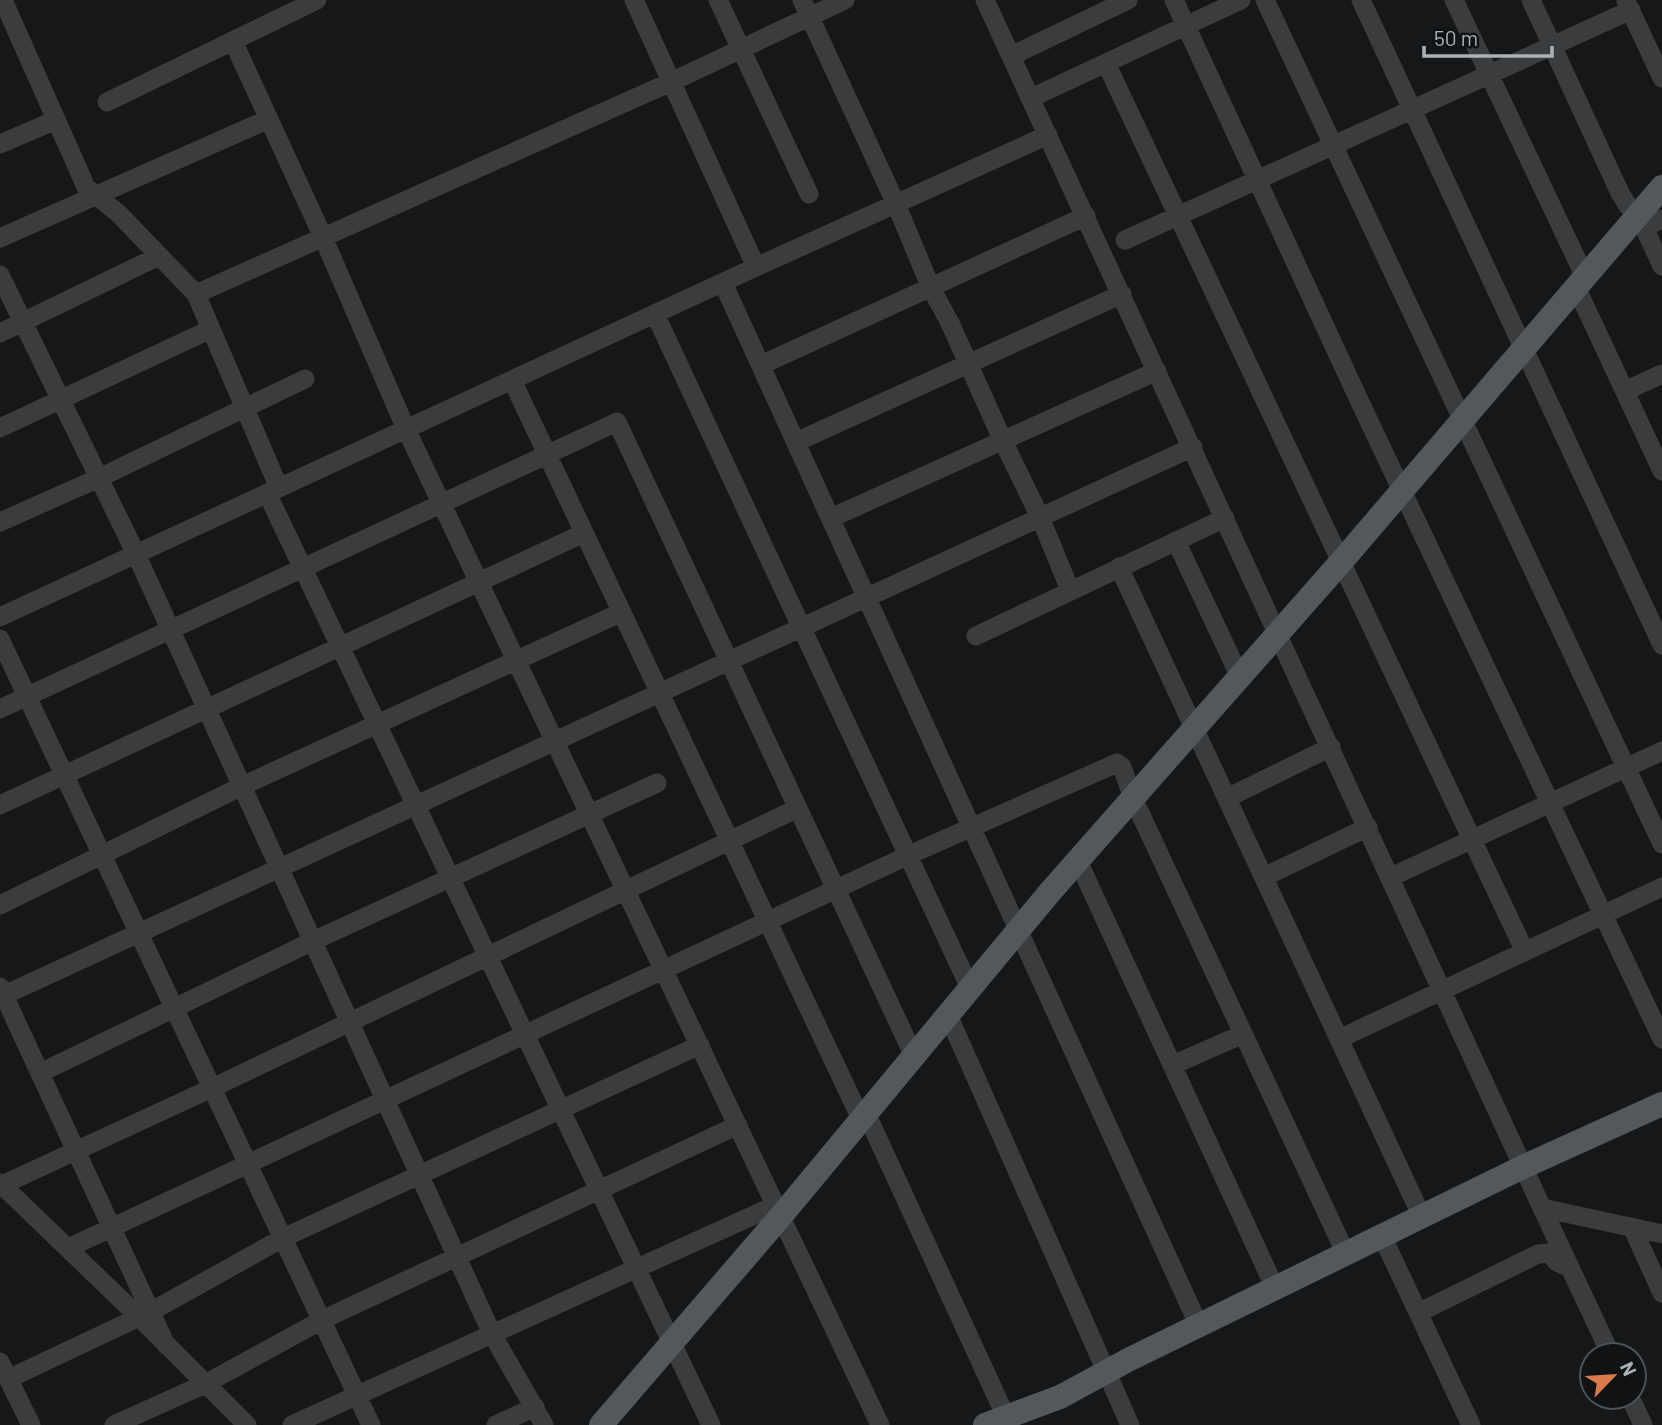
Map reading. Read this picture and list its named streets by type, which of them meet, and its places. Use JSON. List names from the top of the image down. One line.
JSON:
{"scale_bar":"50 m","north":"top right"}
